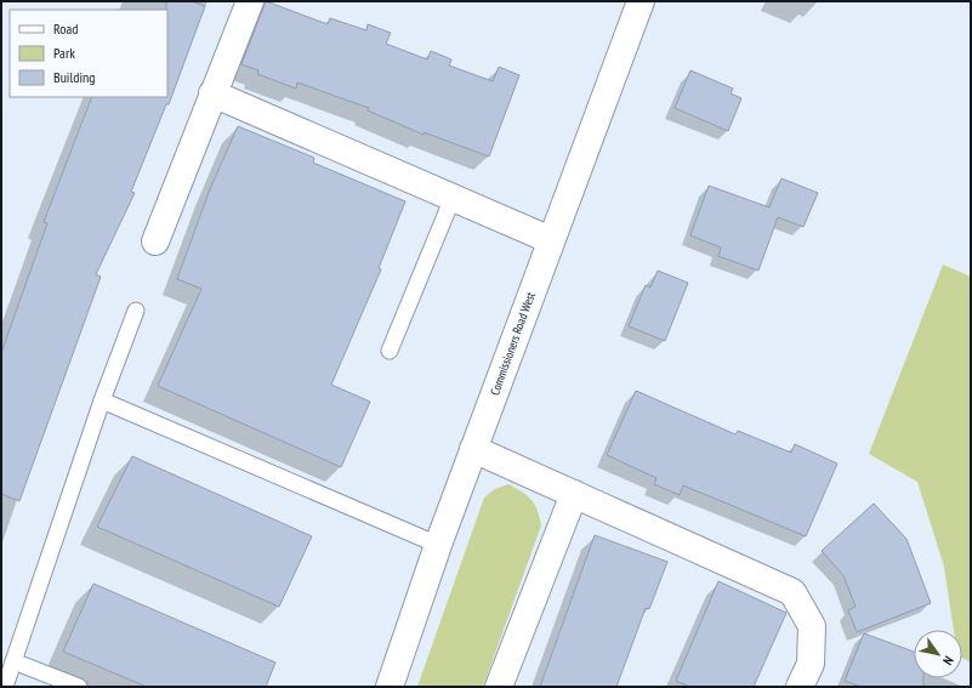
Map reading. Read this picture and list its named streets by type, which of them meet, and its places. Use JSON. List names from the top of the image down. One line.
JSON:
{"streets":{"street":["Commissioners Road West"]},"legend":["Road","Park","Building"],"north":"bottom right"}
